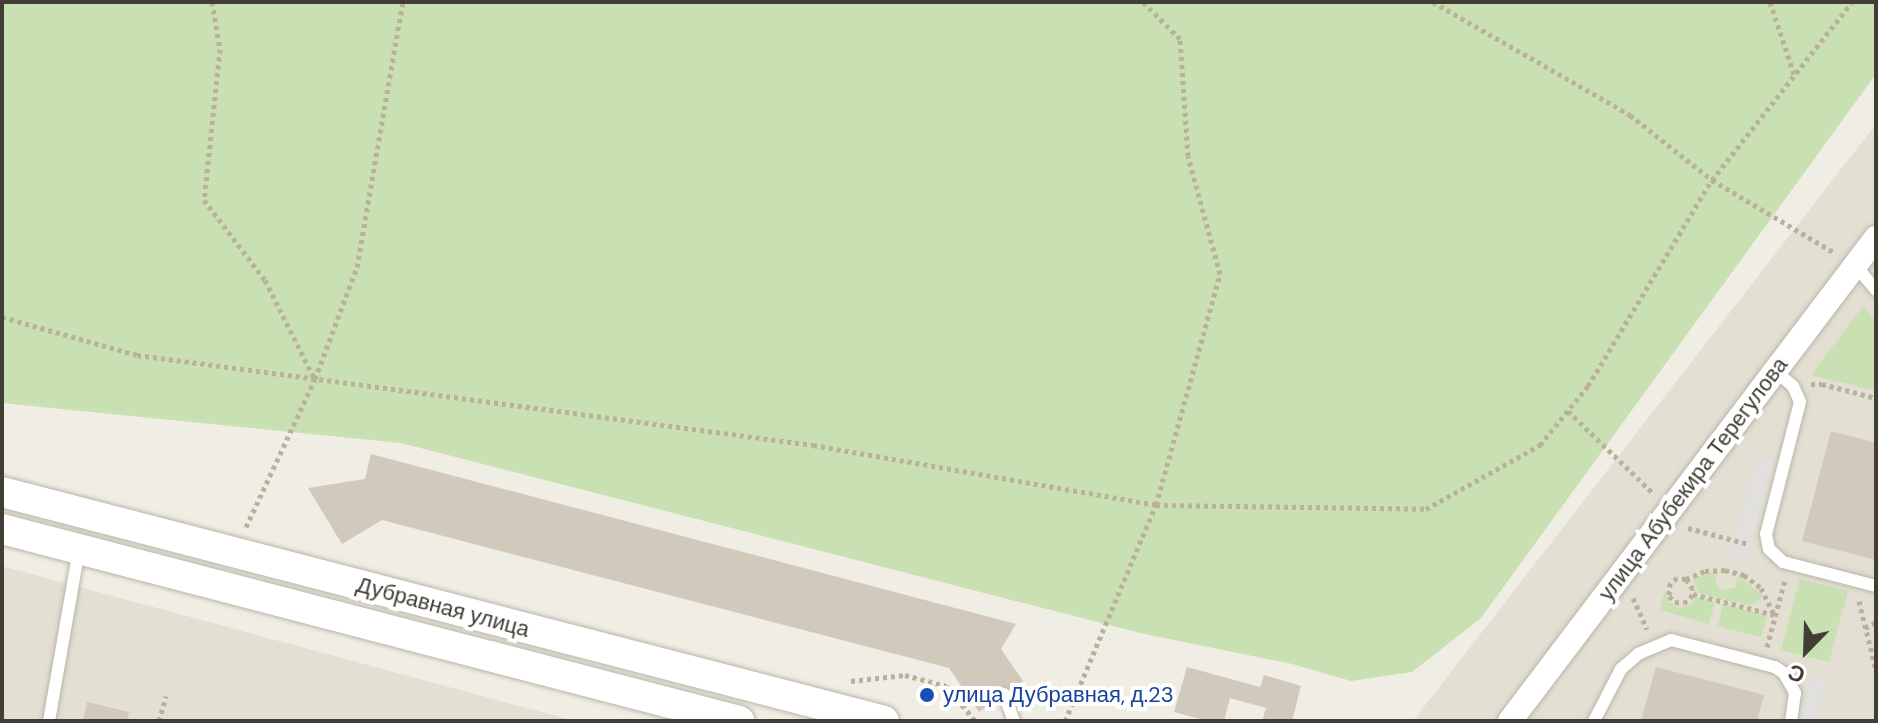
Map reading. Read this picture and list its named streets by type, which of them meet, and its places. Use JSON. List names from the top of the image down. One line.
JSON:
{"streets":{"street":["улица Абубекира Терегулова","Дубравная улица"]},"places":["улица Дубравная, д.23"],"north":"bottom left"}
